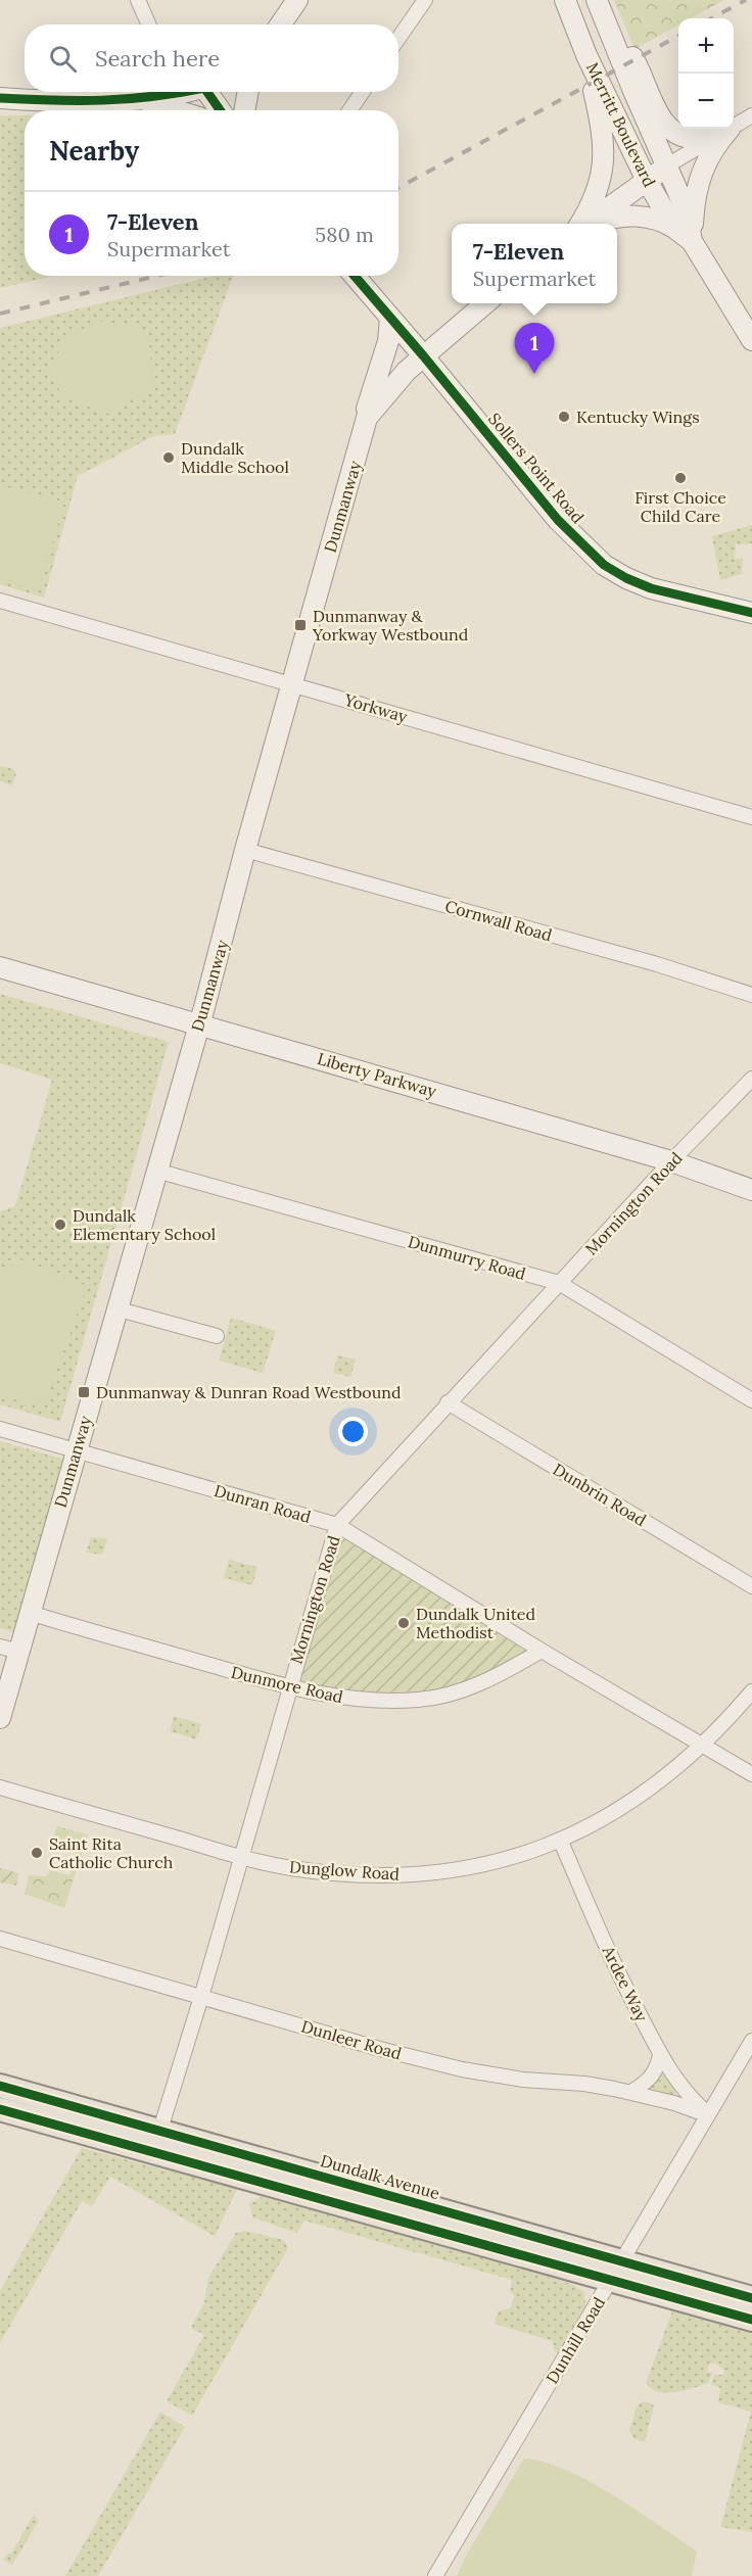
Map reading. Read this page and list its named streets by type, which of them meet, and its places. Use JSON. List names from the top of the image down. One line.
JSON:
{"streets":{"main road":["Dundalk Avenue"],"street":["Merritt Boulevard","Sollers Point Road","Dunmanway","Yorkway","Cornwall Road","Liberty Parkway","Mornington Road","Dunmurry Road","Dunbrin Road","Dunran Road","Dunmore Road","Dunglow Road","Ardee Way","Dunleer Road","Dunhill Road"]},"crossings":[["Sollers Point Road","Dunmanway"],["Dunmanway","Yorkway"],["Dunmanway","Cornwall Road"],["Dunmanway","Liberty Parkway"],["Dunmanway","Dunmurry Road"],["Dunmanway","Dunran Road"],["Dunmanway","Dunmore Road"],["Liberty Parkway","Mornington Road"],["Mornington Road","Dunmurry Road"],["Mornington Road","Dunbrin Road"],["Mornington Road","Dunran Road"],["Mornington Road","Dunmore Road"],["Mornington Road","Dunglow Road"],["Mornington Road","Dunleer Road"],["Mornington Road","Dundalk Avenue"],["Dunran Road","Dunmore Road"],["Dunran Road","Dunglow Road"],["Dunglow Road","Ardee Way"],["Ardee Way","Dunleer Road"],["Ardee Way","Dunhill Road"],["Dunleer Road","Dunhill Road"],["Dundalk Avenue","Dunhill Road"]],"places":{"other":["Kentucky Wings","Dundalk Middle School","First Choice Child Care","Dundalk Elementary School","Dundalk United Methodist","Saint Rita Catholic Church"],"transit":["Dunmanway & Yorkway Westbound","Dunmanway & Dunran Road Westbound"]},"page":{"map_buttons":["+","−"],"search":"Search here","heading":"Nearby","list":[{"mark":"1","name":"7-Eleven","note":"Supermarket","value":"580 m"}],"popup":["7-Eleven","Supermarket"],"pins":"1"}}
